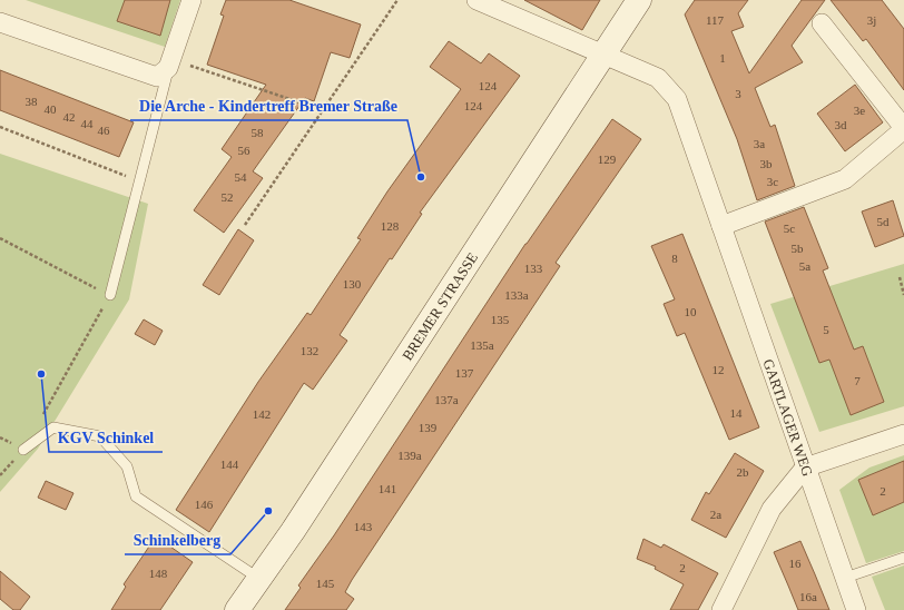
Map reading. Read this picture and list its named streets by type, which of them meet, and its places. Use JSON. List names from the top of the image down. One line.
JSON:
{"streets":{"main road":["BREMER STRASSE"],"street":["GARTLAGER WEG"]},"crossings":[["BREMER STRASSE","GARTLAGER WEG"]],"places":["Die Arche - Kindertreff Bremer Straße","KGV Schinkel","Schinkelberg"],"house_numbers":["117","3j","1","124","3","38","124","40","3e","42","44","3d","46","58","3a","56","129","3b","54","3c","52","5d","128","5c","5b","8","5a","133","130","133a","10","135","5","135a","132","12","137","7","137a","14","142","139","139a","144","2b","141","2","146","2a","143","16","2","148","145","16a"]}
